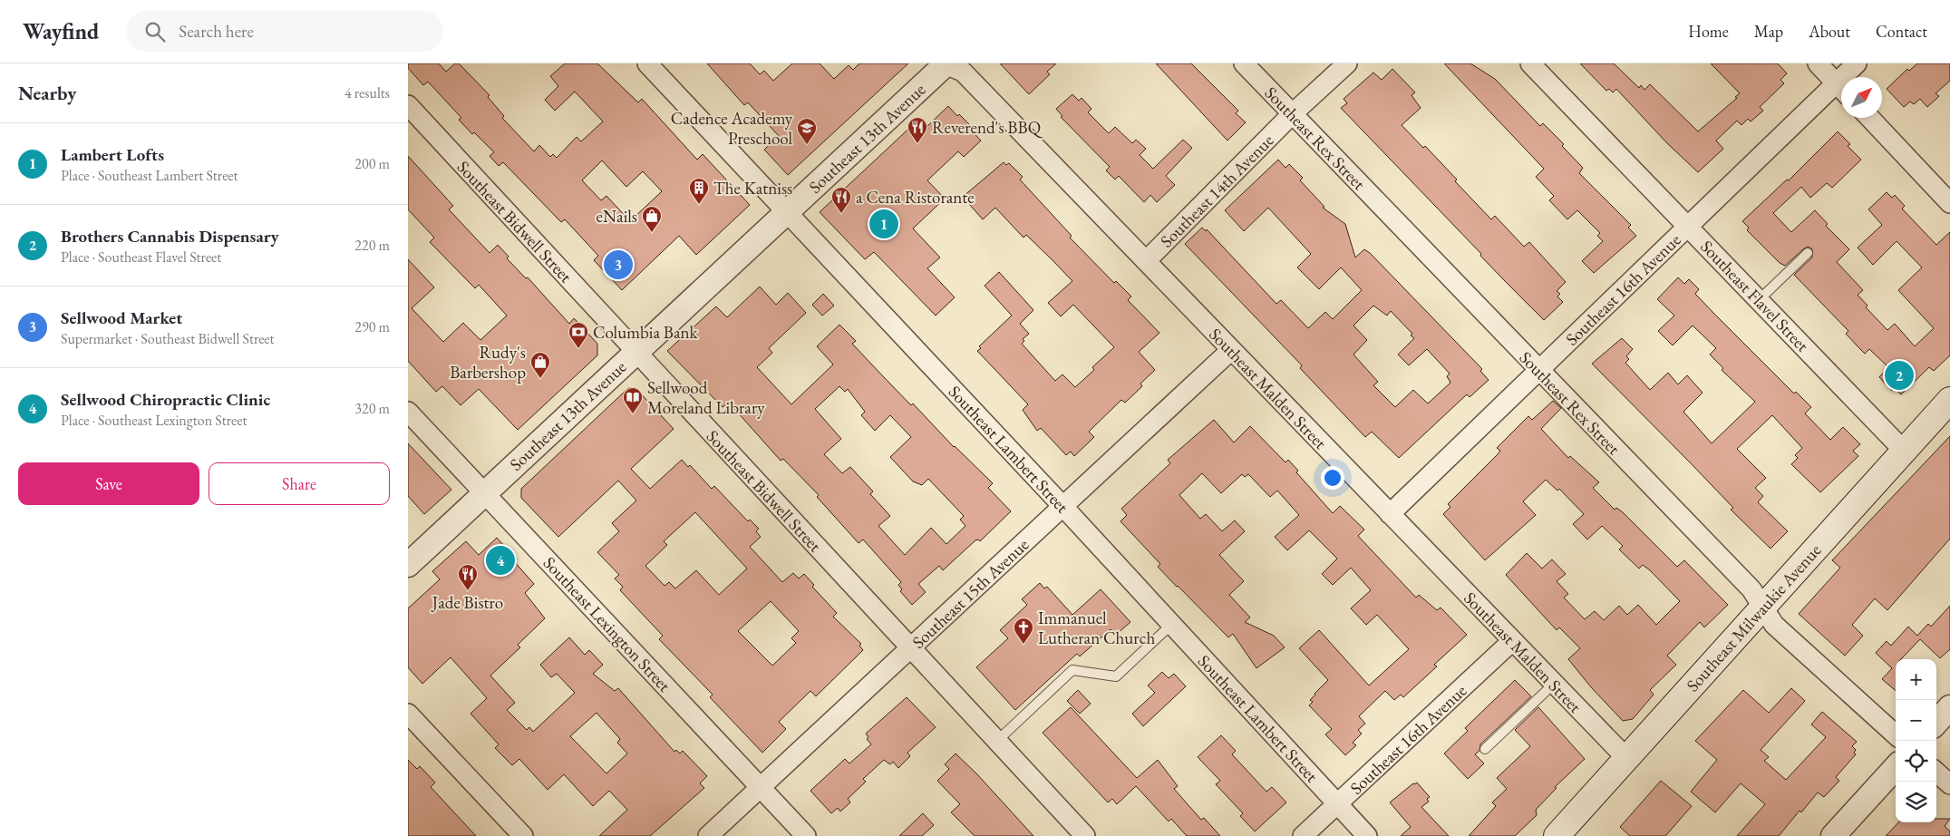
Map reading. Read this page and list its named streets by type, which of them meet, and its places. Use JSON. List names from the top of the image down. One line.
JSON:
{"streets":{"main road":["Southeast Milwaukie Avenue"],"street":["Southeast 13th Avenue","Southeast Rex Street","Southeast 14th Avenue","Southeast Bidwell Street","Southeast 16th Avenue","Southeast Flavel Street","Southeast Malden Street","Southeast Lambert Street","Southeast 15th Avenue","Southeast Lexington Street"]},"crossings":[["Southeast 13th Avenue","Southeast Bidwell Street"],["Southeast 13th Avenue","Southeast Malden Street"],["Southeast 13th Avenue","Southeast Lambert Street"],["Southeast 13th Avenue","Southeast Lexington Street"],["Southeast Rex Street","Southeast 14th Avenue"],["Southeast Rex Street","Southeast 16th Avenue"],["Southeast Rex Street","Southeast Milwaukie Avenue"],["Southeast 14th Avenue","Southeast Malden Street"],["Southeast Bidwell Street","Southeast 15th Avenue"],["Southeast 16th Avenue","Southeast Flavel Street"],["Southeast 16th Avenue","Southeast Malden Street"],["Southeast 16th Avenue","Southeast Lambert Street"],["Southeast Flavel Street","Southeast Milwaukie Avenue"],["Southeast Malden Street","Southeast 15th Avenue"],["Southeast Malden Street","Southeast Milwaukie Avenue"],["Southeast Lambert Street","Southeast 15th Avenue"],["Southeast 15th Avenue","Southeast Lexington Street"]],"places":{"restaurant":["Reverend's BBQ","a Cena Ristorante","Jade Bistro"],"school or university":["Cadence Academy Preschool"],"building":["The Katniss"],"shop":["eNails","Rudy's Barbershop"],"bank":["Columbia Bank"],"library":["Sellwood Moreland Library"],"church":["Immanuel Lutheran Church"]},"north":"top right","page":{"header":"Wayfind","search":"Search here","nav":["Home","Map","About","Contact"],"heading":["Nearby","4 results"],"list":[{"mark":"1","name":"Lambert Lofts","note":"Place · Southeast Lambert Street","value":"200 m"},{"mark":"2","name":"Brothers Cannabis Dispensary","note":"Place · Southeast Flavel Street","value":"220 m"},{"mark":"3","name":"Sellwood Market","note":"Supermarket · Southeast Bidwell Street","value":"290 m"},{"mark":"4","name":"Sellwood Chiropractic Clinic","note":"Place · Southeast Lexington Street","value":"320 m"}],"pins":["1","3","2","4"],"buttons":["Save","Share"],"map_buttons":["+","−"]}}
